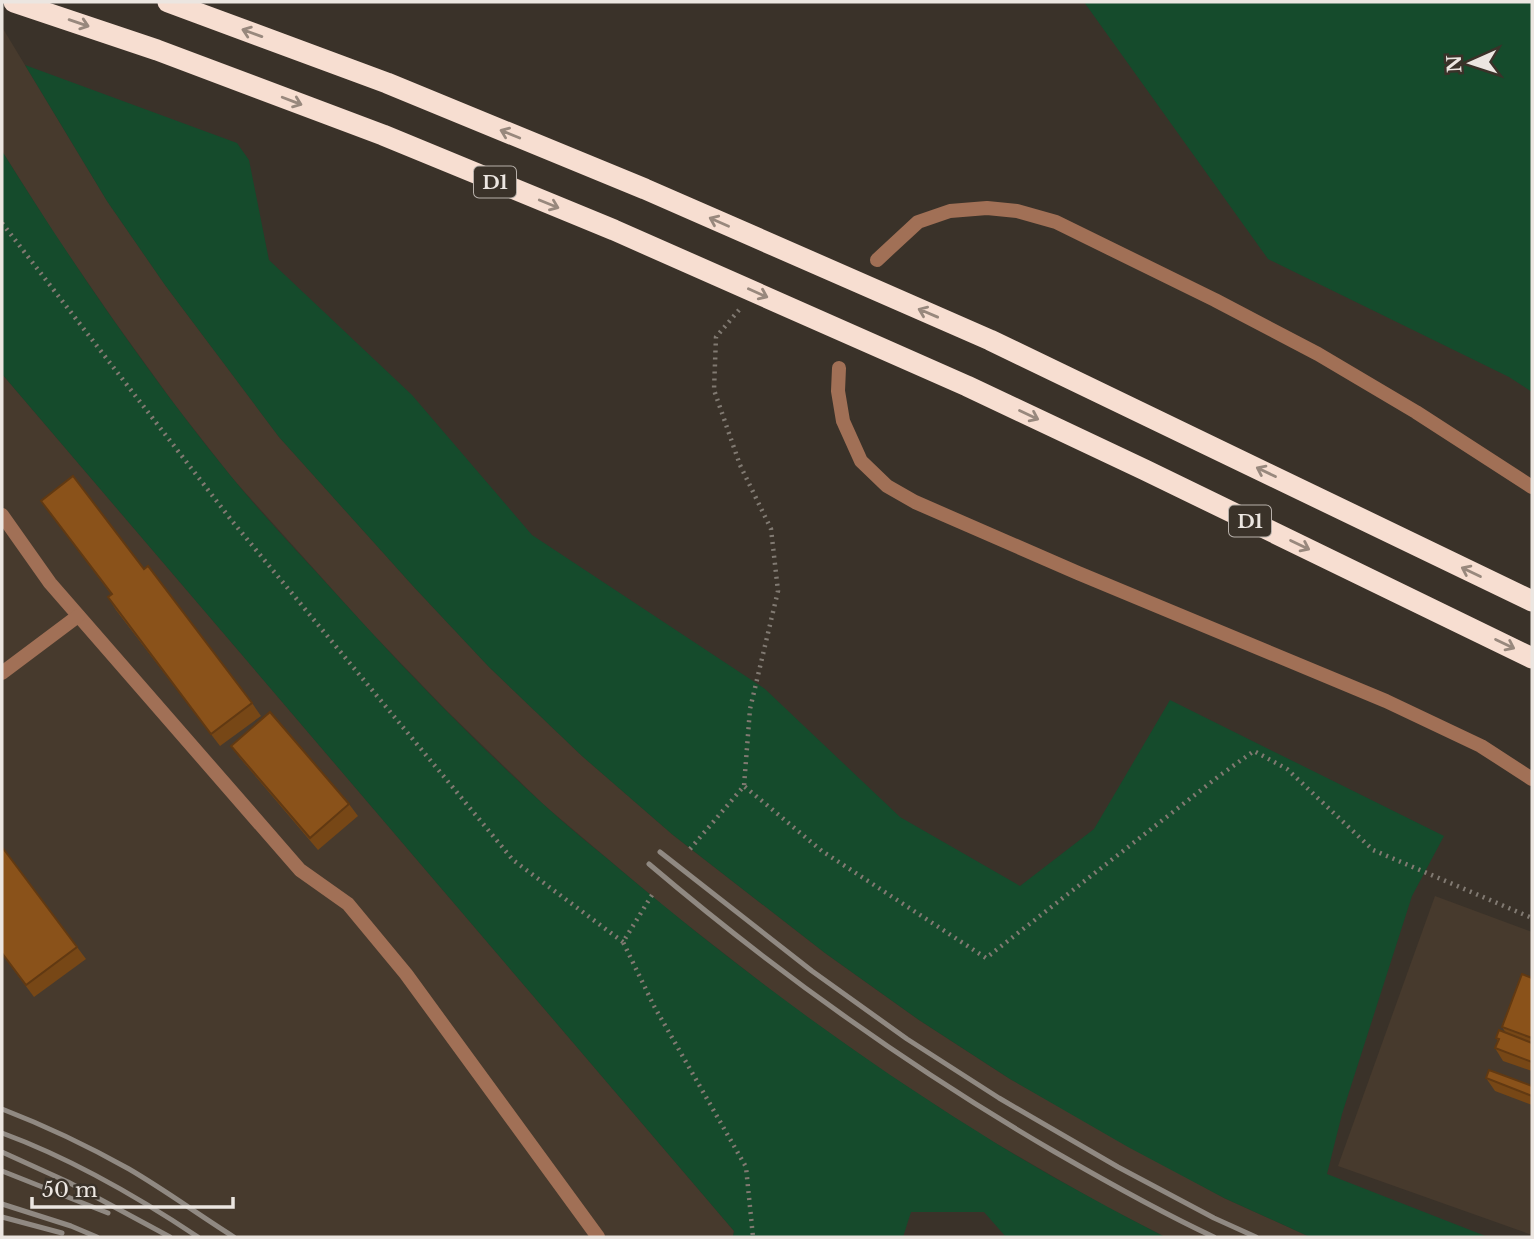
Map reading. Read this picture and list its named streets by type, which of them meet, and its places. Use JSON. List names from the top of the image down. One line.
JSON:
{"streets":{"highway":["D1"]},"scale_bar":"50 m","north":"left"}
